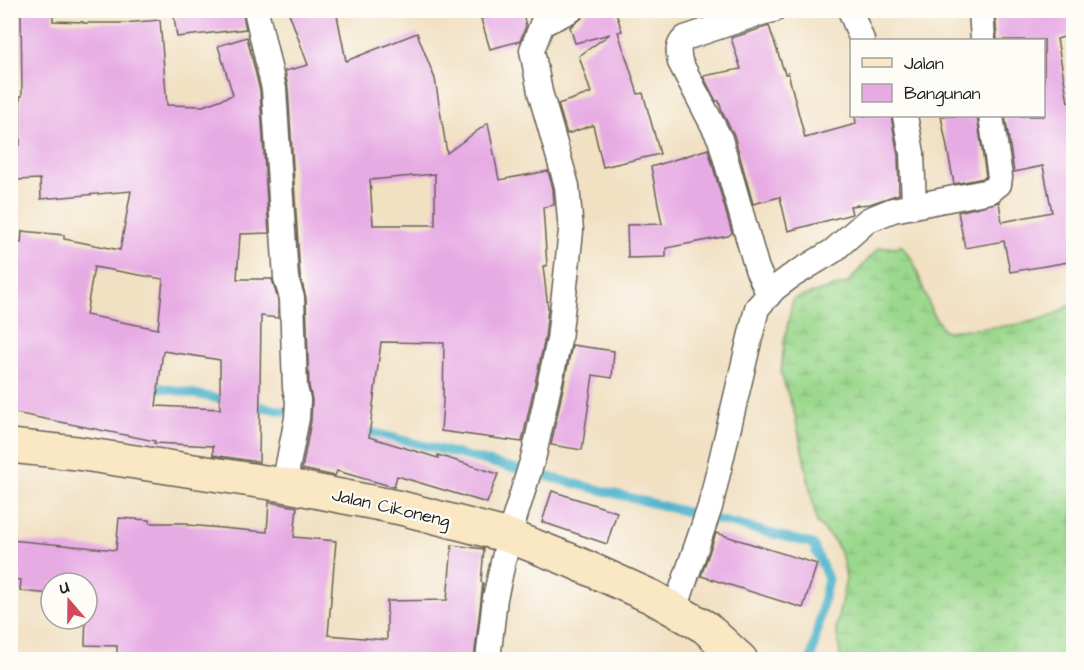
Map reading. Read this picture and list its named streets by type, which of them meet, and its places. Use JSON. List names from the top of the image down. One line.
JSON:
{"streets":{"street":["Jalan Cikoneng"]},"legend":["Jalan","Bangunan"],"north":"top"}
